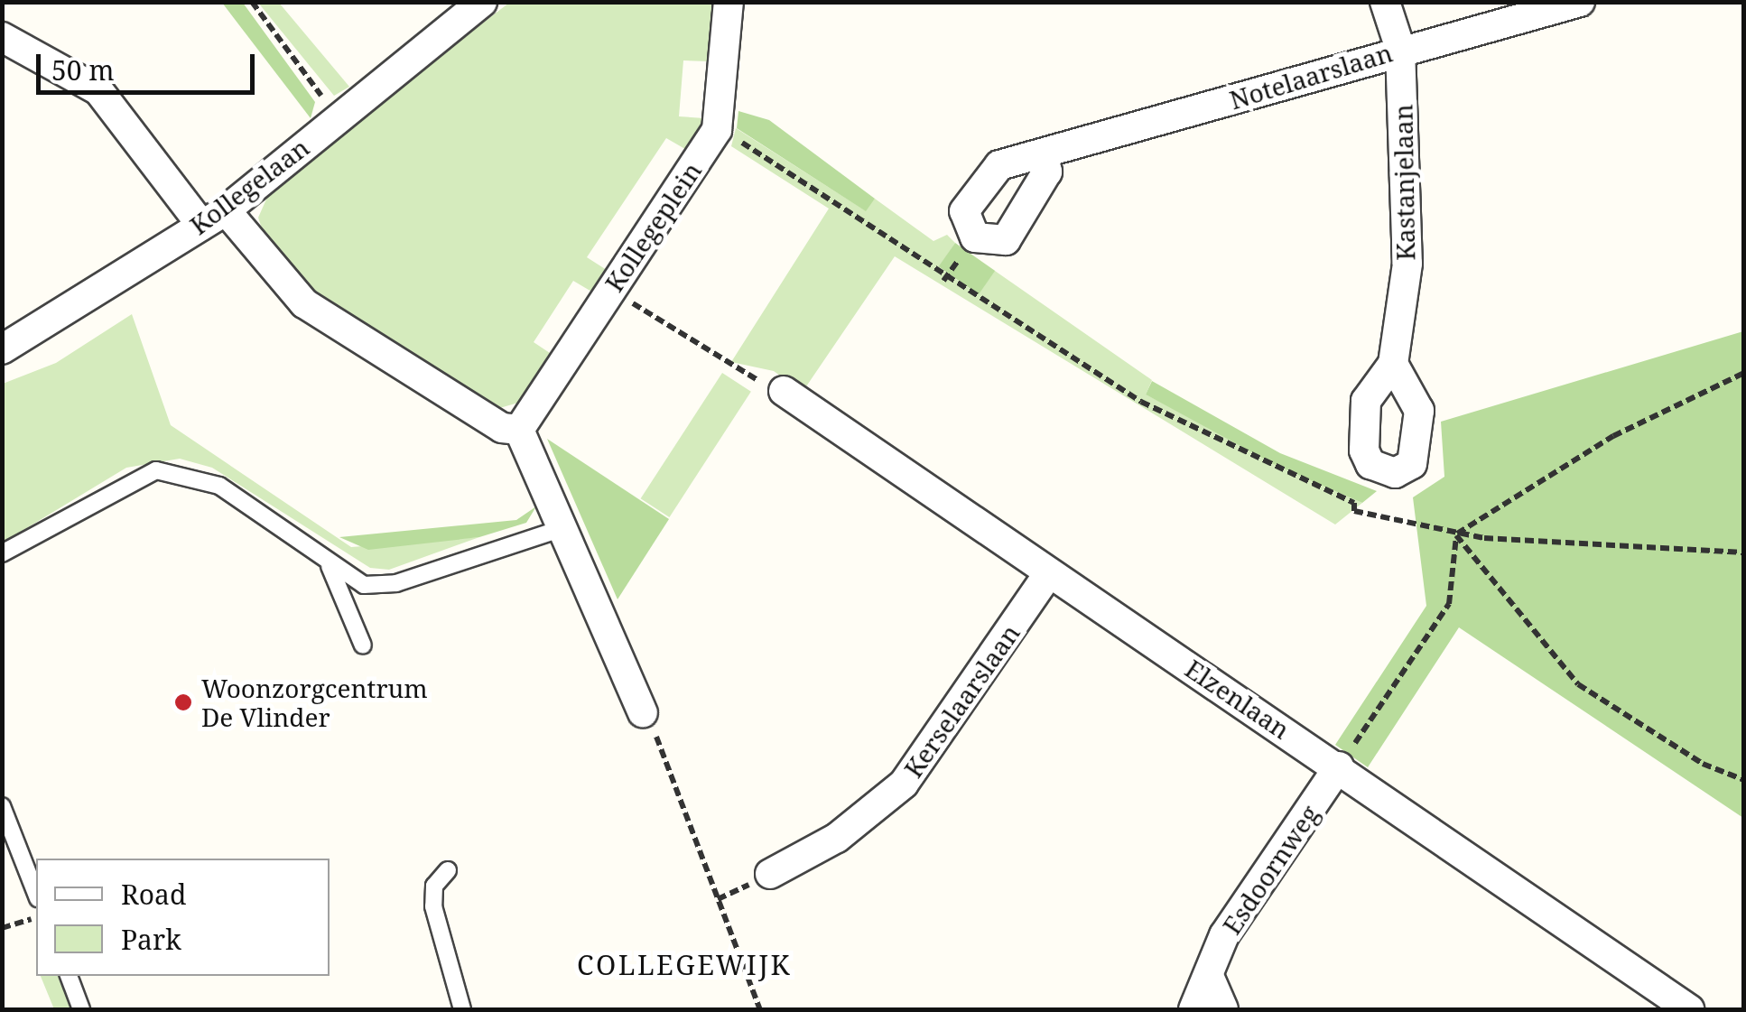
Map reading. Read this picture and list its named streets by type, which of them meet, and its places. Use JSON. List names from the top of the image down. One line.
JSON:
{"streets":{"street":["Notelaarslaan","Kastanjelaan","Kollegelaan","Kollegeplein","Elzenlaan","Kerselaarslaan","Esdoornweg"]},"crossings":[["Notelaarslaan","Kastanjelaan"],["Elzenlaan","Kerselaarslaan"],["Elzenlaan","Esdoornweg"]],"districts":["COLLEGEWIJK"],"places":["Woonzorgcentrum De Vlinder"],"legend":["Road","Park"],"scale_bar":"50 m"}
